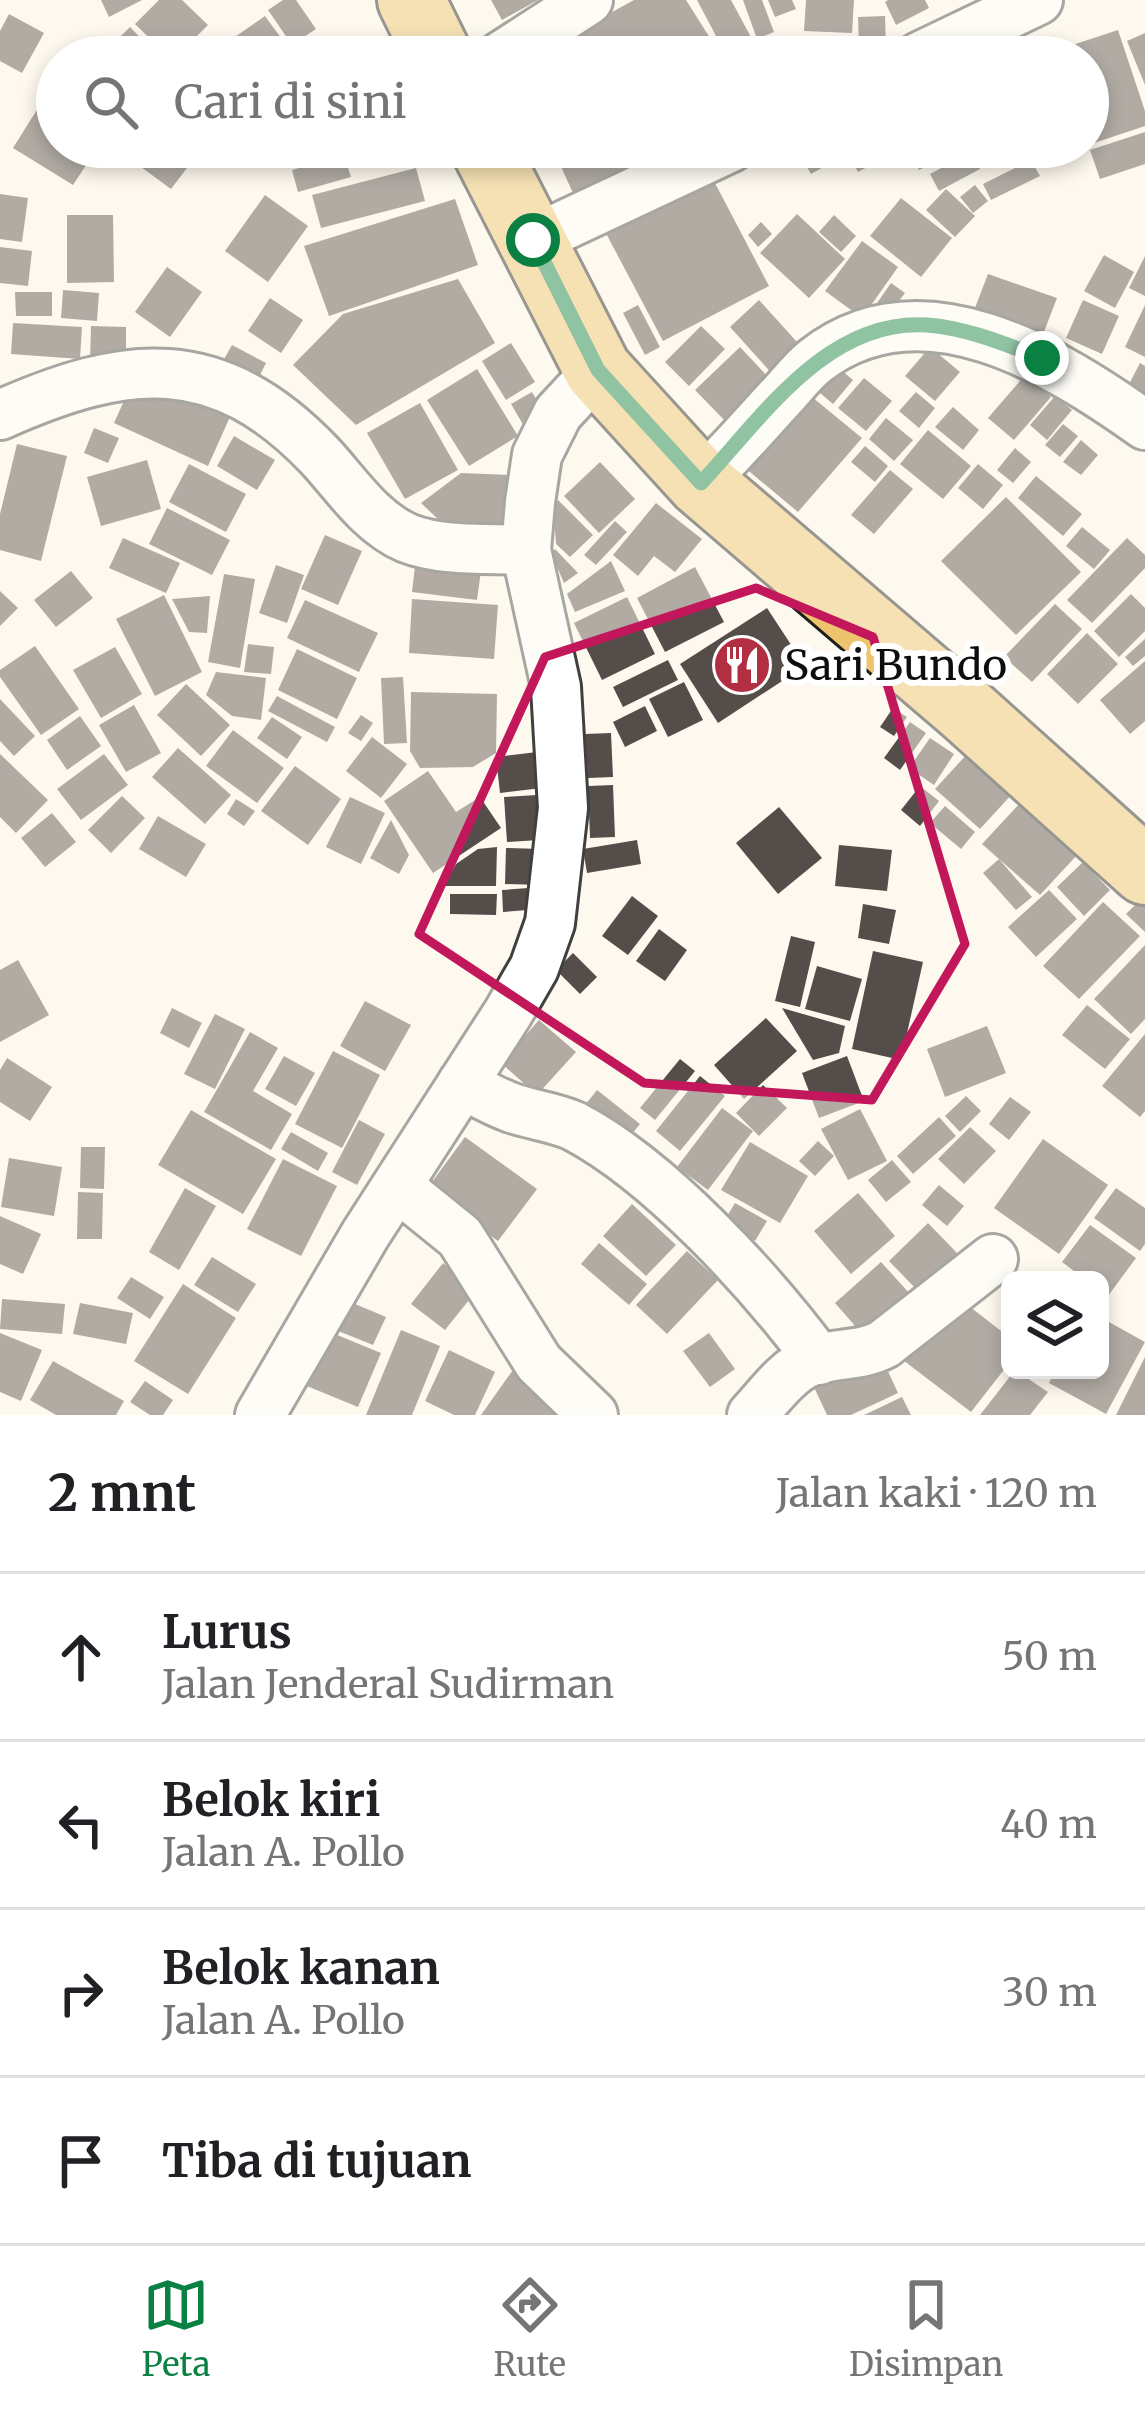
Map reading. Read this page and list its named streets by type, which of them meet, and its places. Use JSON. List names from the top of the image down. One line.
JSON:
{"places":{"restaurant":["Sari Bundo"]},"page":{"search":"Cari di sini","heading":["2 mnt","Jalan kaki · 120 m"],"list":[["Lurus","Jalan Jenderal Sudirman","50 m"],["Belok kiri","Jalan A. Pollo","40 m"],["Belok kanan","Jalan A. Pollo","30 m"],"Tiba di tujuan"],"nav":["Peta","Rute","Disimpan"]}}
